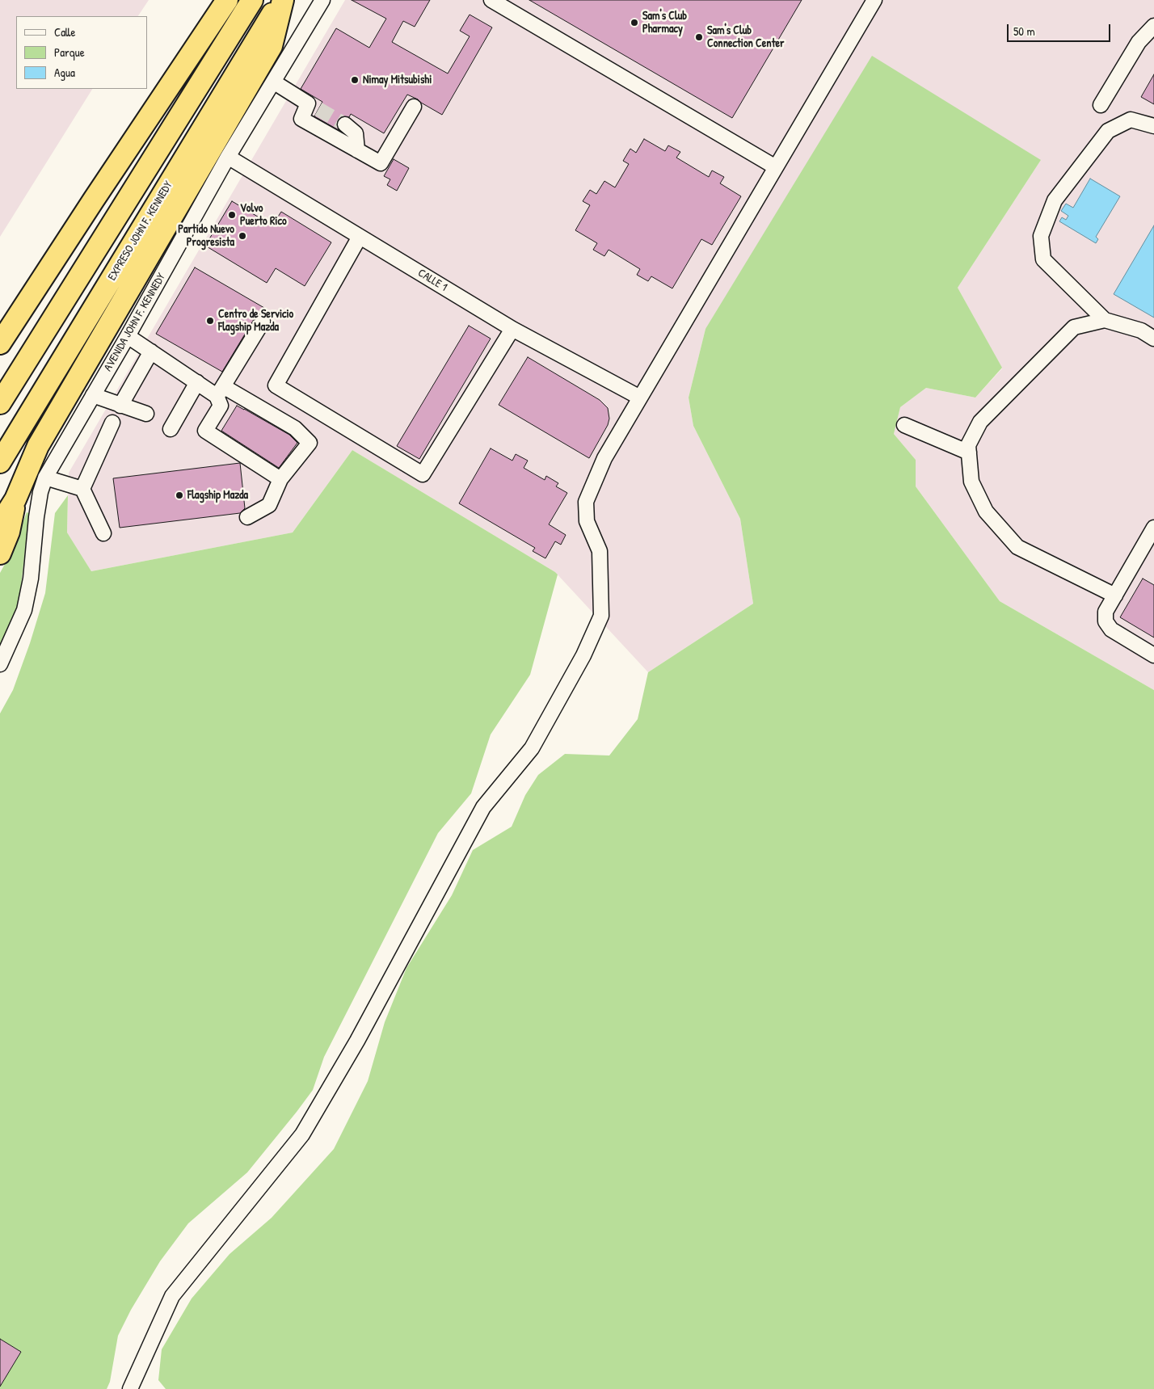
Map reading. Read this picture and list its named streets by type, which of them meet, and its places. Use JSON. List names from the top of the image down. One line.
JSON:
{"streets":{"highway":["EXPRESO JOHN F. KENNEDY"],"street":["CALLE 1","AVENIDA JOHN F. KENNEDY"]},"crossings":[["CALLE 1","AVENIDA JOHN F. KENNEDY"]],"places":["Sam's Club Pharmacy","Sam's Club Connection Center","Nimay Mitsubishi","Volvo Puerto Rico","Partido Nuevo Progresista","Centro de Servicio Flagship Mazda","Flagship Mazda"],"legend":["Calle","Parque","Agua"],"scale_bar":"50 m"}
